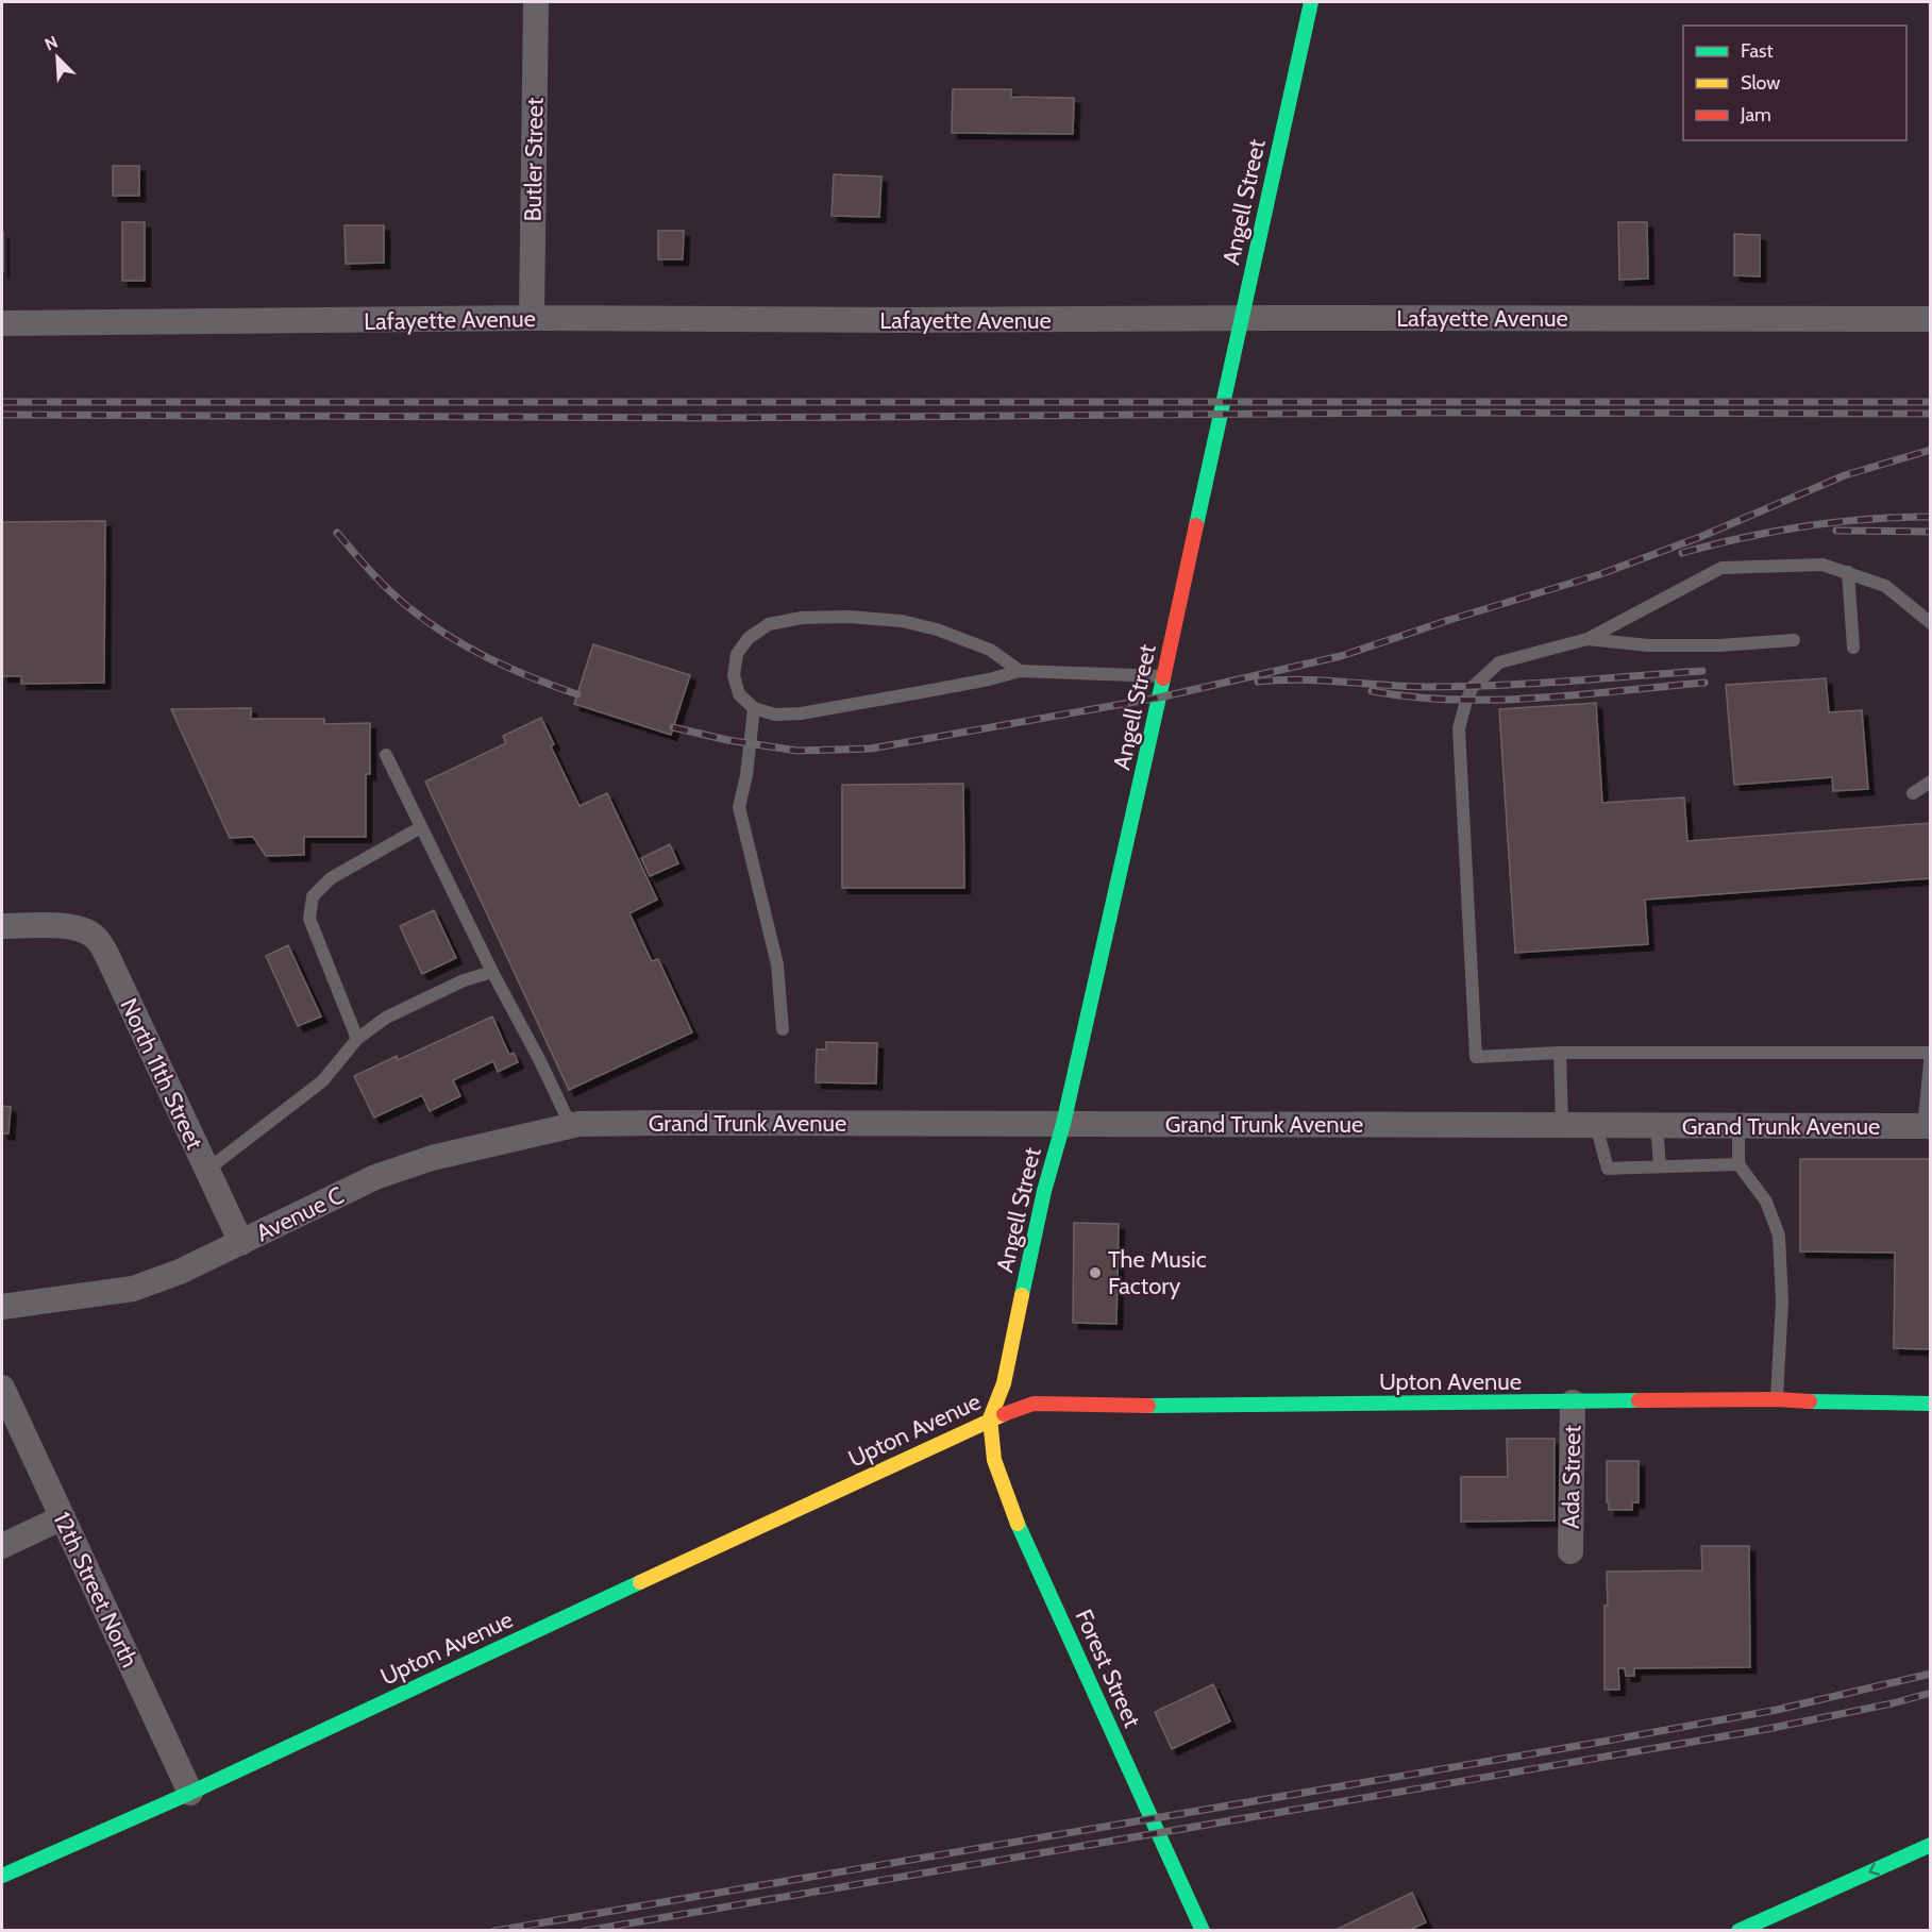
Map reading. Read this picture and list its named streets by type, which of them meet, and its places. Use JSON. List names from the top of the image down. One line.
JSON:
{"streets":{"street":["Butler Street","Angell Street","Lafayette Avenue","North 11th Street","Grand Trunk Avenue","Avenue C","Upton Avenue","Ada Street","12th Street North","Forest Street"]},"crossings":[["Butler Street","Lafayette Avenue"],["Angell Street","Lafayette Avenue"],["Angell Street","Grand Trunk Avenue"],["Angell Street","Upton Avenue"],["Angell Street","Forest Street"],["North 11th Street","Avenue C"],["Grand Trunk Avenue","Avenue C"],["Upton Avenue","Ada Street"],["Upton Avenue","12th Street North"],["Upton Avenue","Forest Street"]],"places":["The Music Factory"],"legend":["Fast","Slow","Jam"],"north":"top left"}
